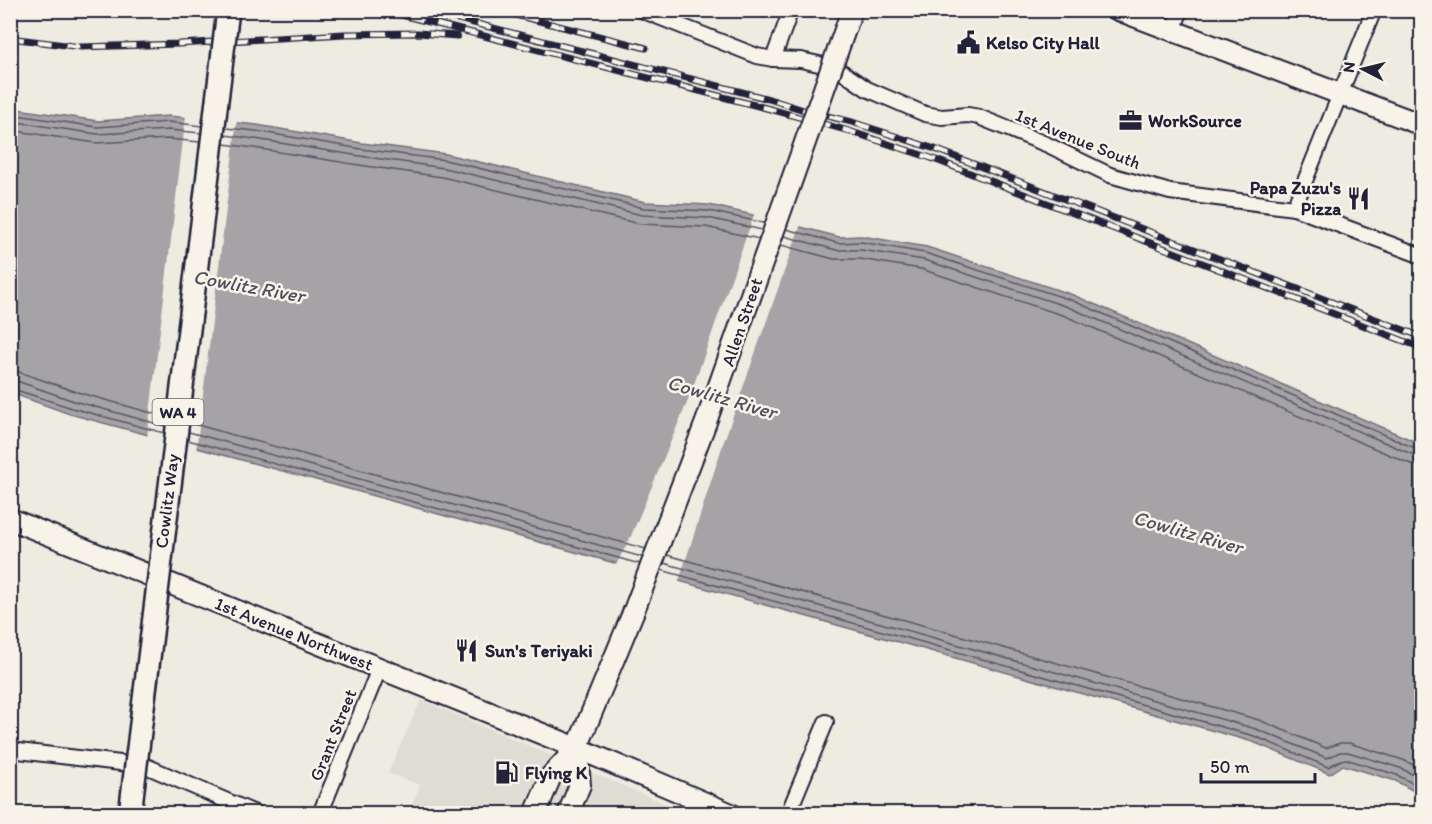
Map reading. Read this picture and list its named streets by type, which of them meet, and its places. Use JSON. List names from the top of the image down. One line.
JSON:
{"streets":{"main road":["Allen Street","WA 4","Cowlitz Way","1st Avenue Northwest"],"street":["1st Avenue South","Grant Street"]},"crossings":[["Allen Street","1st Avenue Northwest"],["1st Avenue Northwest","Grant Street"]],"water":["Cowlitz River"],"places":{"public building":["Kelso City Hall"],"office":["WorkSource"],"restaurant":["Papa Zuzu's Pizza","Sun's Teriyaki"],"fuel station":["Flying K"]},"scale_bar":"50 m","north":"left"}
